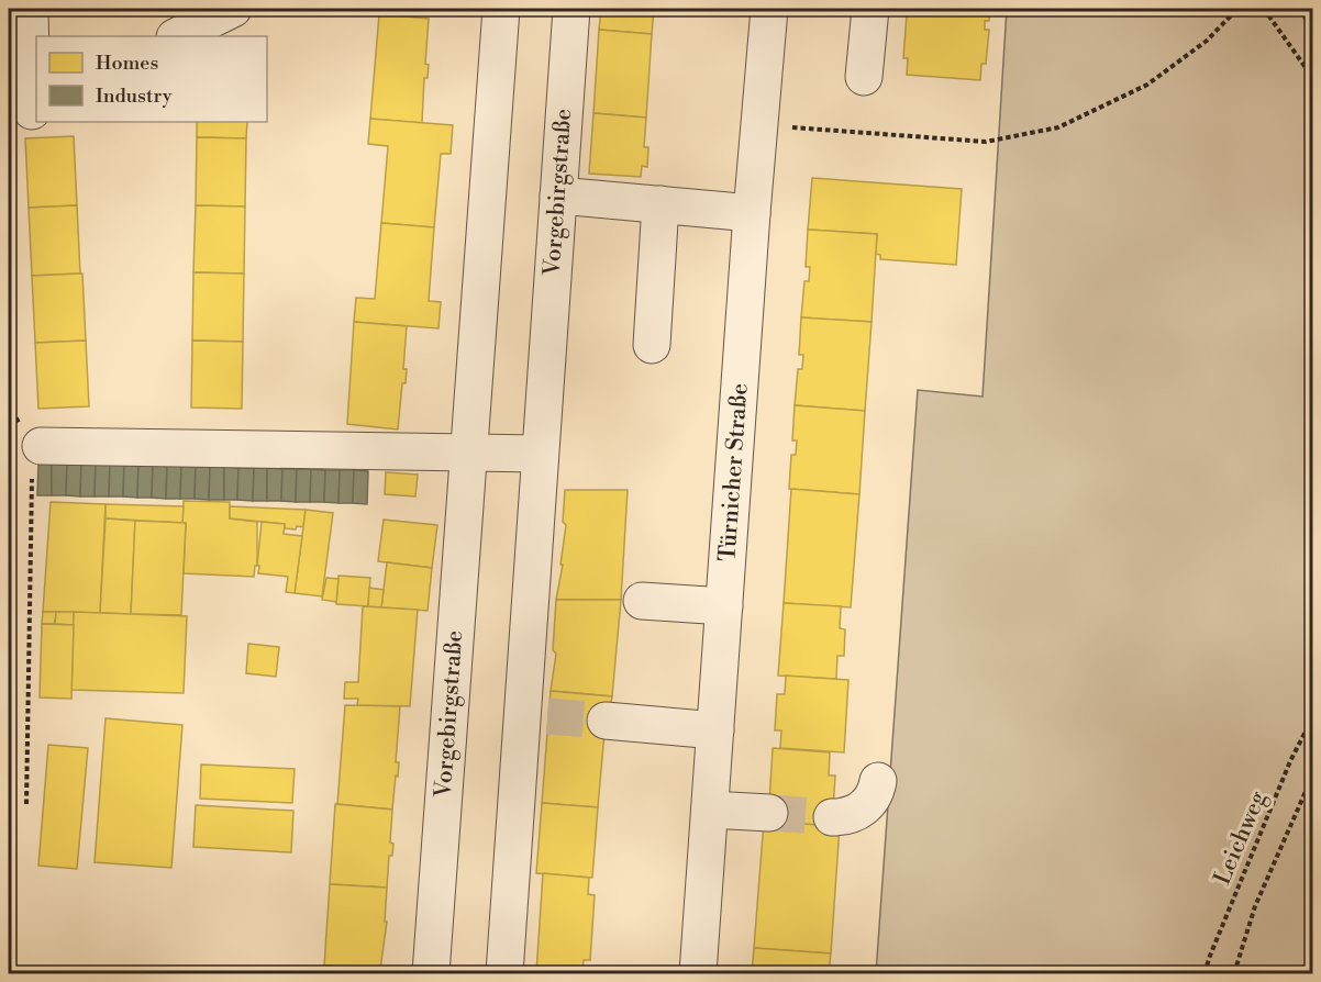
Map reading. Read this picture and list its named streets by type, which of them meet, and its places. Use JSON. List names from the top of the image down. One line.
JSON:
{"streets":{"street":["Vorgebirgstraße","Türnicher Straße"],"path":["Leichweg"]},"legend":["Homes","Industry"]}
